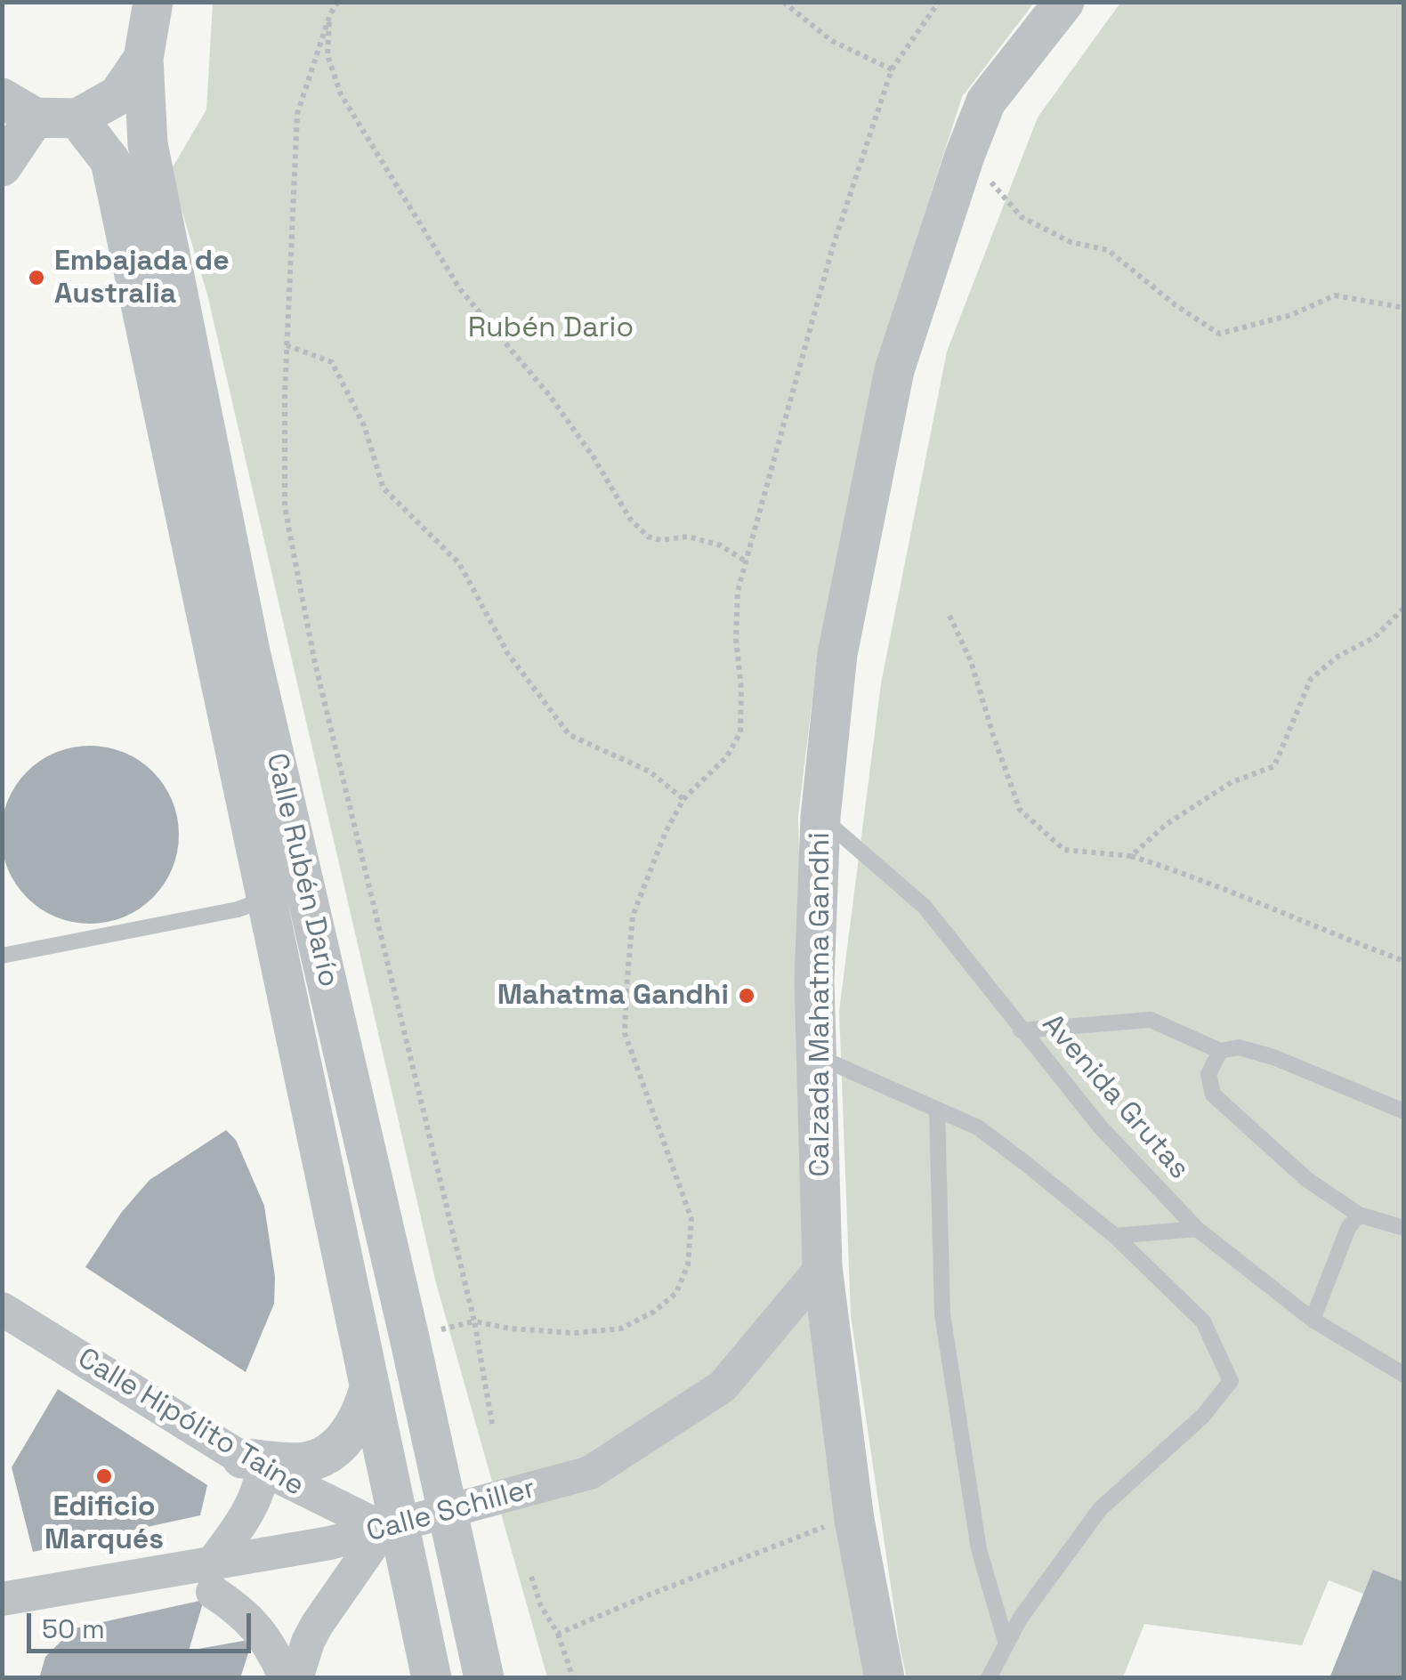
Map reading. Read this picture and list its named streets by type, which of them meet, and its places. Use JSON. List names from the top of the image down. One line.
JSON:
{"streets":{"street":["Calle Rubén Darío","Calzada Mahatma Gandhi","Calle Hipólito Taine","Calle Schiller"],"lane":["Avenida Grutas"]},"crossings":[["Calle Rubén Darío","Calle Hipólito Taine"],["Calle Rubén Darío","Calle Schiller"],["Calzada Mahatma Gandhi","Avenida Grutas"],["Calzada Mahatma Gandhi","Calle Schiller"],["Calle Hipólito Taine","Calle Schiller"]],"parks":["Rubén Dario"],"places":["Embajada de Australia","Mahatma Gandhi","Edificio Marqués"],"scale_bar":"50 m"}
